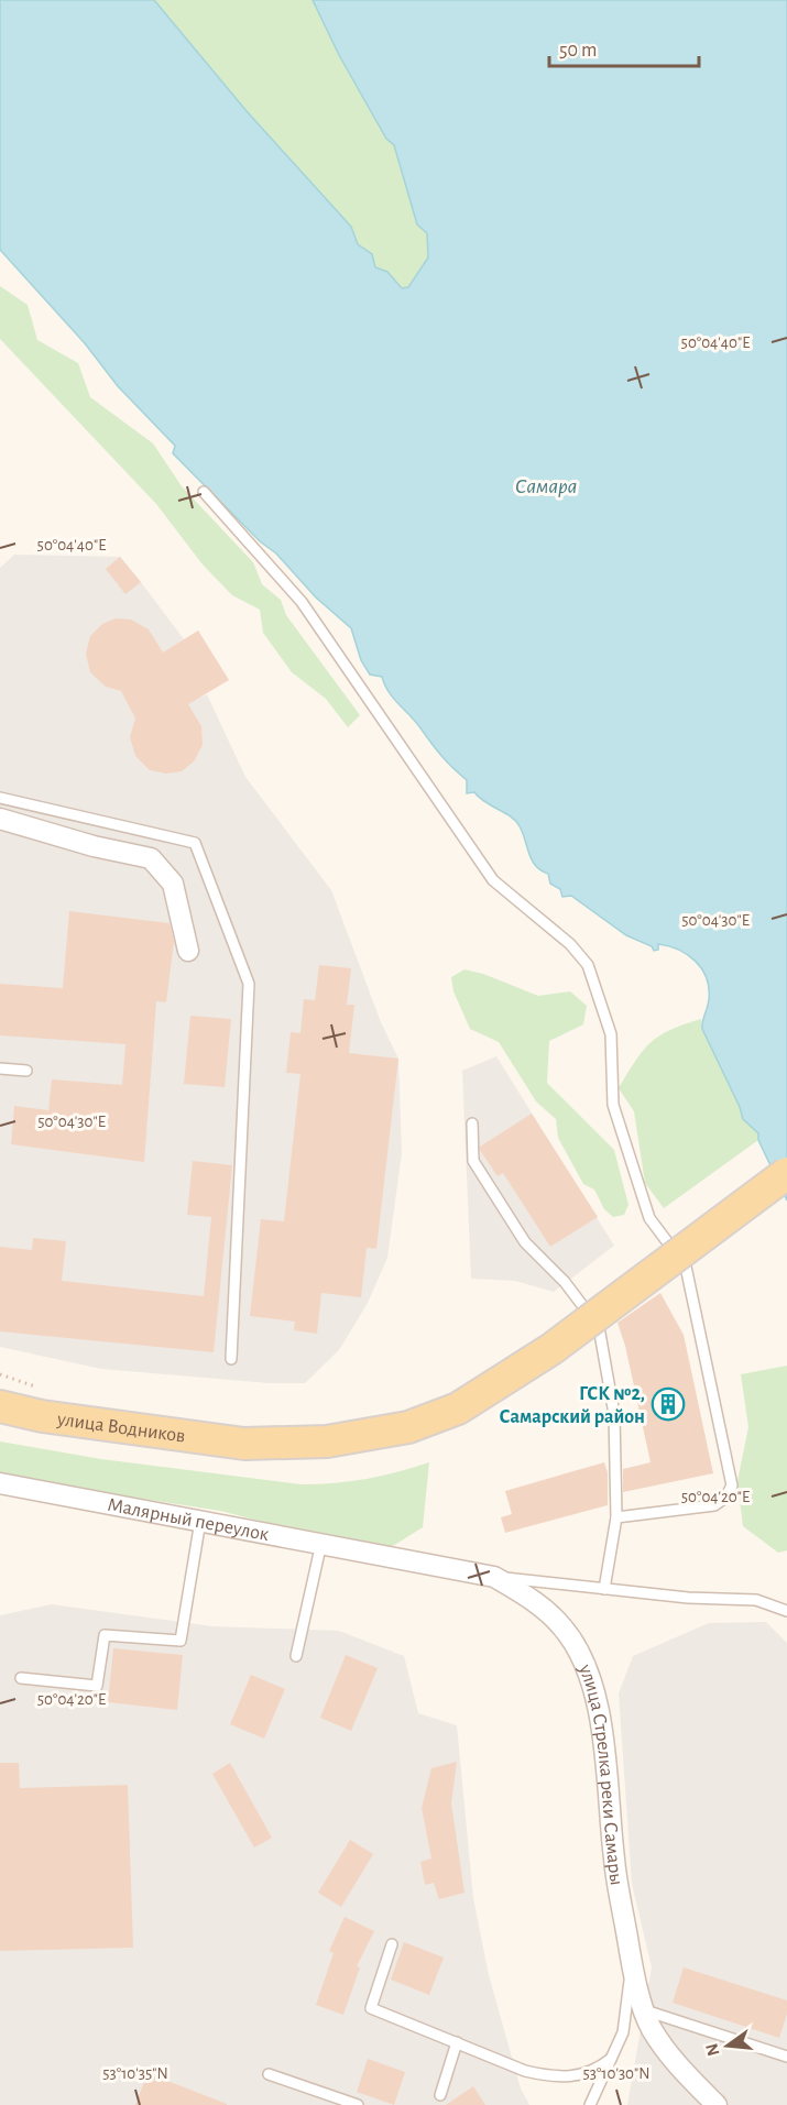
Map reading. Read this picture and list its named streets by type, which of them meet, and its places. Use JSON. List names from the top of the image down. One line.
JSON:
{"streets":{"main road":["улица Водников"],"street":["Малярный переулок","улица Стрелка реки Самары"]},"crossings":[["Малярный переулок","улица Стрелка реки Самары"]],"water":["Самара"],"places":{"building":["ГСК №2, Самарский район"]},"scale_bar":"50 m","north":"left","coordinates":["50°04'40\"E","50°04'30\"E","50°04'20\"E","53°10'35\"N","53°10'30\"N"]}
